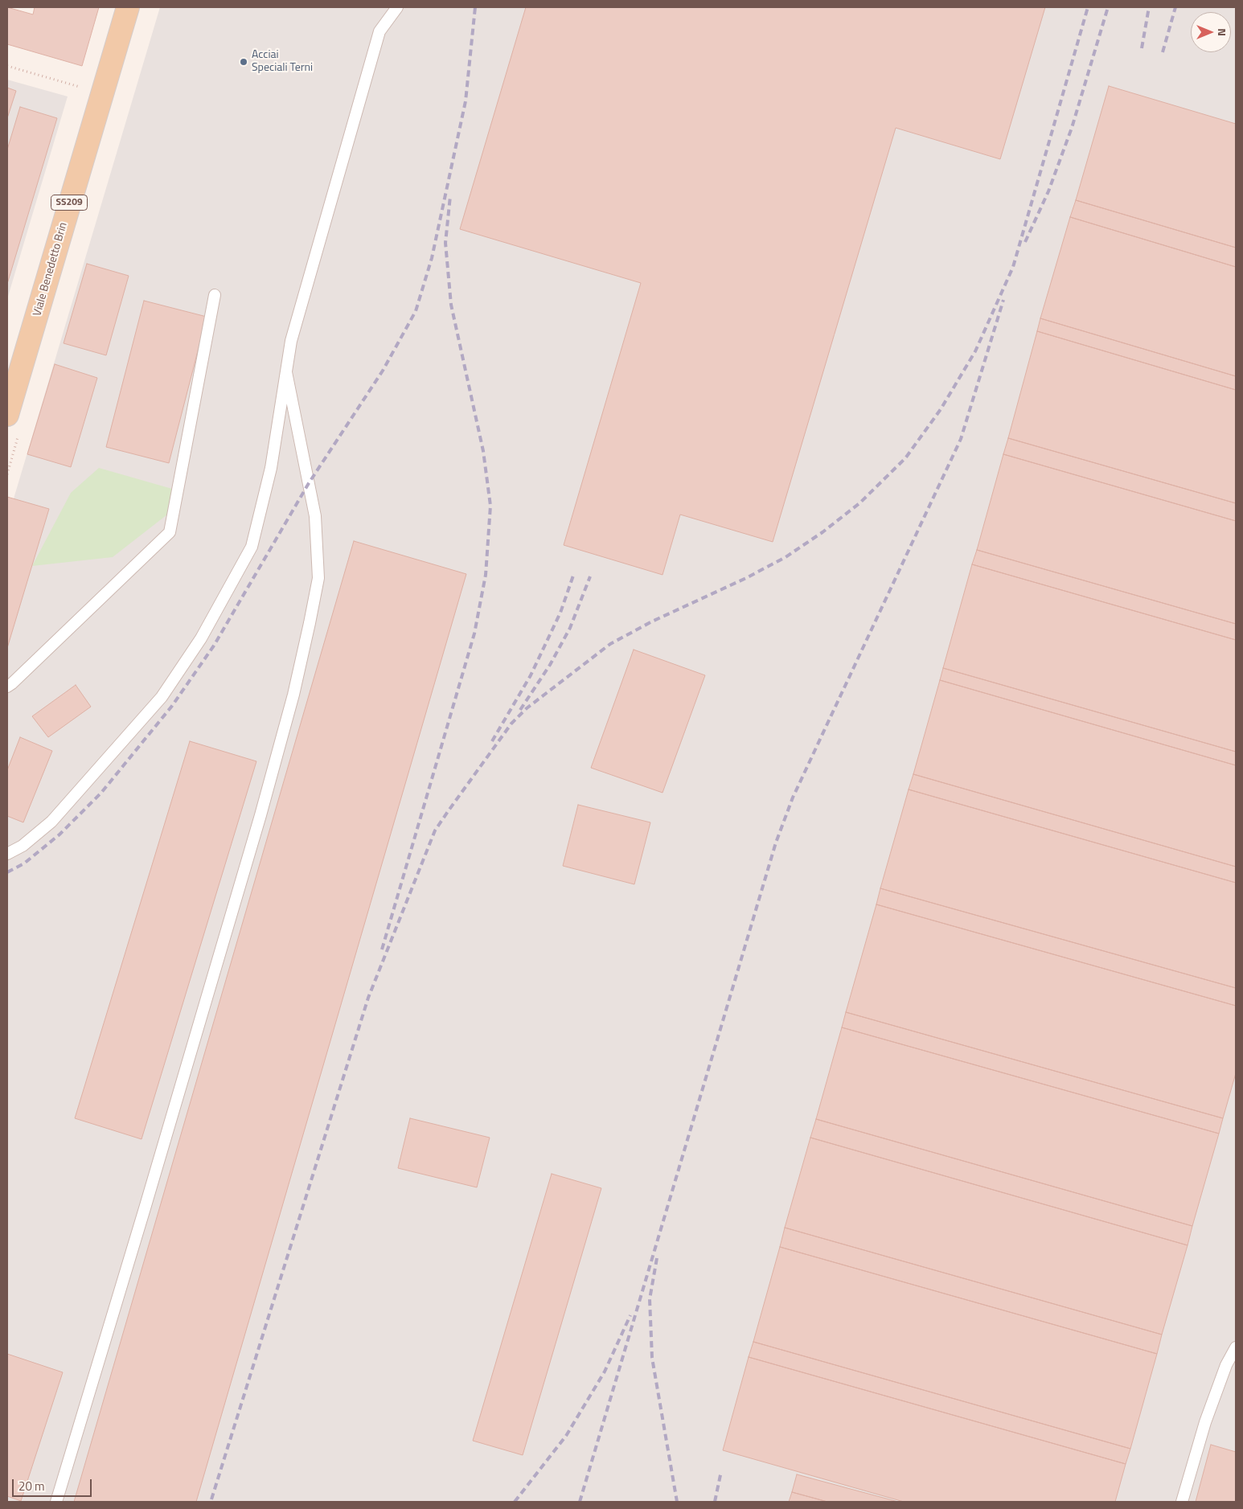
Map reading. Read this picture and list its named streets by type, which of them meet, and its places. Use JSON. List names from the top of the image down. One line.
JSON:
{"streets":{"main road":["SS209","Viale Benedetto Brin"]},"places":["Acciai Speciali Terni"],"scale_bar":"20 m","north":"right"}
